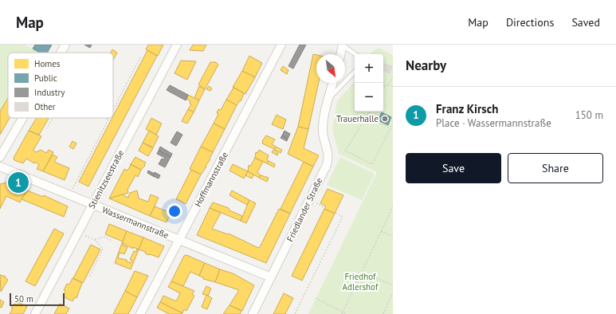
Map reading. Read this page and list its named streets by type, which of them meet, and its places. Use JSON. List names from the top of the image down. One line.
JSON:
{"streets":{"street":["Stienitzseestraße","Hoffmannstraße","Friedlander Straße","Wassermannstraße"]},"crossings":[["Stienitzseestraße","Wassermannstraße"],["Hoffmannstraße","Wassermannstraße"],["Friedlander Straße","Wassermannstraße"]],"parks":["Friedhof Adlershof"],"places":["Trauerhalle"],"legend":["Homes","Public","Industry","Other"],"scale_bar":"50 m","north":"bottom right","page":{"header":"Map","nav":["Map","Directions","Saved"],"heading":"Nearby","map_buttons":["+","−"],"list":[{"mark":"1","name":"Franz Kirsch","note":"Place · Wassermannstraße","value":"150 m"}],"buttons":["Save","Share"],"pins":"1","scale":"50 m"}}
